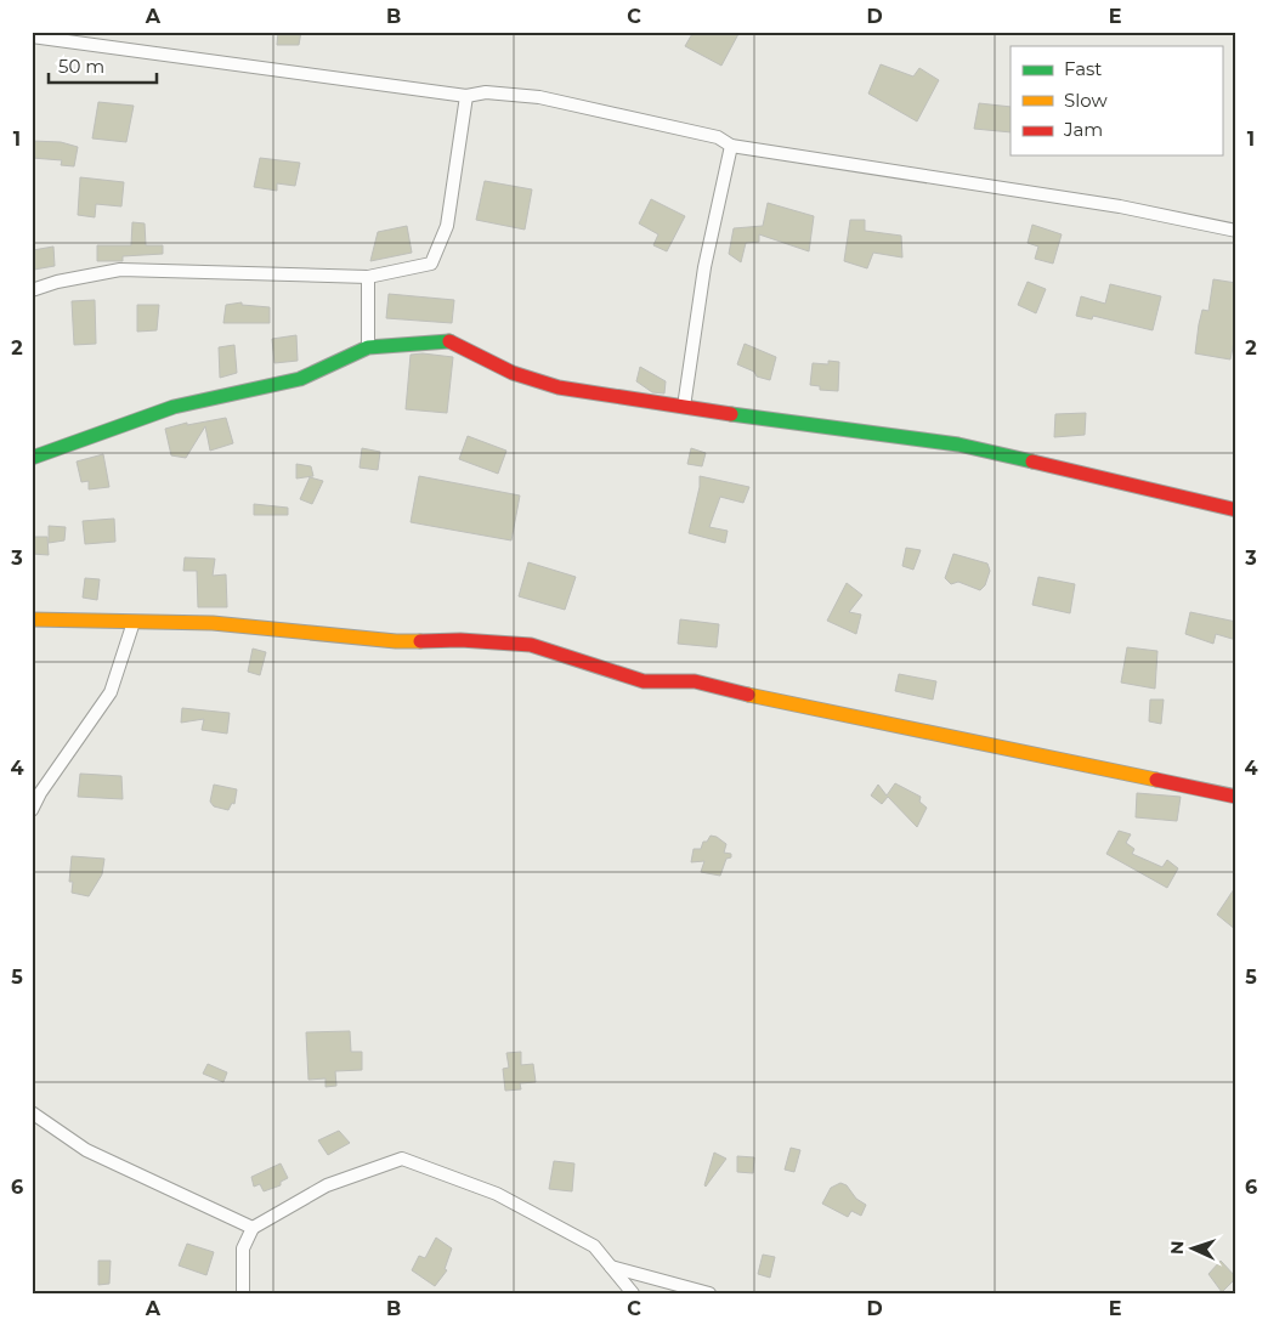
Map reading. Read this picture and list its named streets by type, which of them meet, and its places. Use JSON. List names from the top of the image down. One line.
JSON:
{"legend":["Fast","Slow","Jam"],"scale_bar":"50 m","north":"left","grid":{"columns":["A","B","C","D","E"],"rows":["1","2","3","4","5","6"]}}
